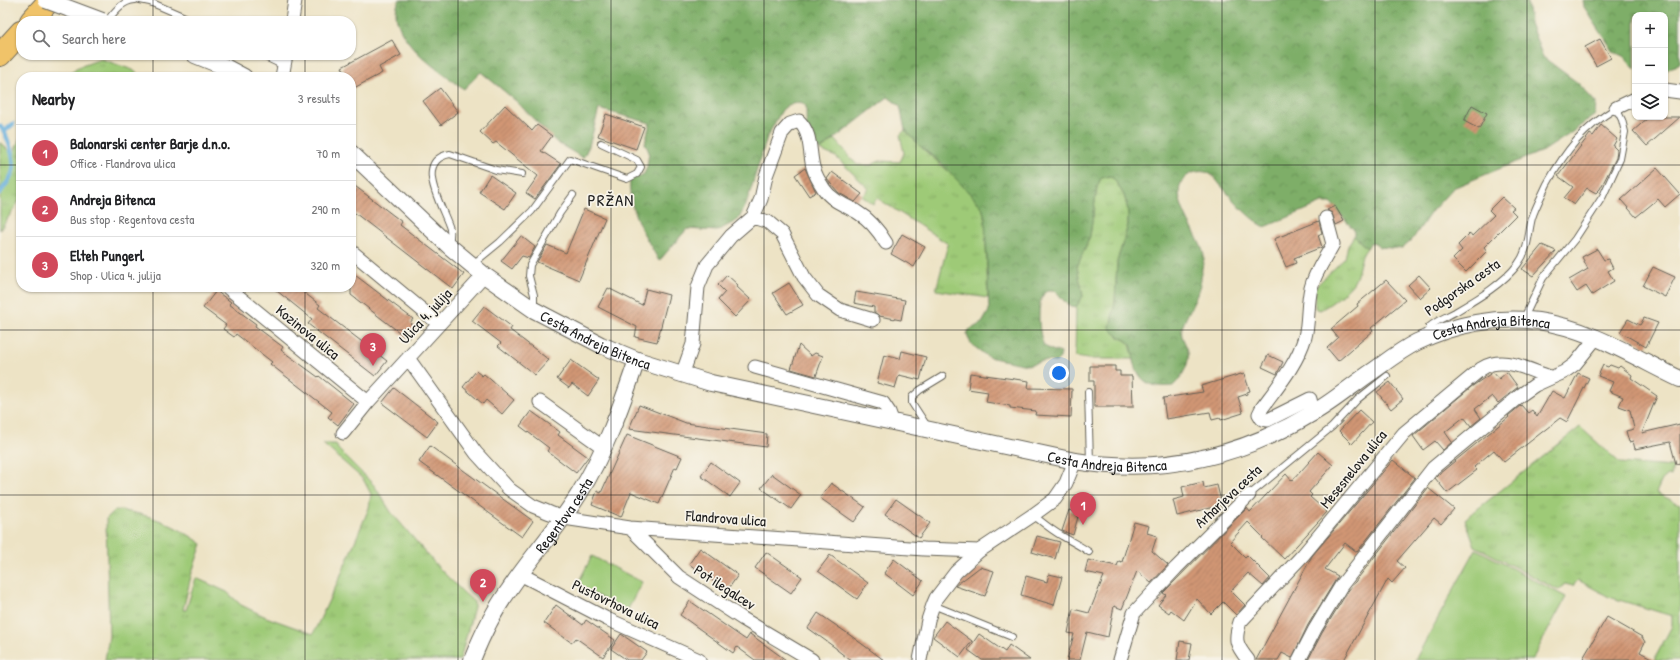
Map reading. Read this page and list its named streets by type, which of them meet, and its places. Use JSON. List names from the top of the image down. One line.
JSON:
{"streets":{"street":["Podgorska cesta","Ulica 4. julija","Cesta Andreja Bitenca","Kozinova ulica","Mesesnelova ulica","Arharjeva cesta","Regentova cesta","Flandrova ulica","Pot ilegalcev","Pustovrhova ulica"]},"crossings":[["Podgorska cesta","Cesta Andreja Bitenca"],["Ulica 4. julija","Cesta Andreja Bitenca"],["Ulica 4. julija","Kozinova ulica"],["Ulica 4. julija","Flandrova ulica"],["Cesta Andreja Bitenca","Regentova cesta"],["Regentova cesta","Flandrova ulica"],["Regentova cesta","Pustovrhova ulica"],["Flandrova ulica","Pot ilegalcev"]],"districts":["PRŽAN"],"page":{"map_buttons":["+","−"],"search":"Search here","heading":["Nearby","3 results"],"list":[{"mark":"1","name":"Balonarski center Barje d.n.o.","note":"Office · Flandrova ulica","value":"70 m"},{"mark":"2","name":"Andreja Bitenca","note":"Bus stop · Regentova cesta","value":"290 m"},{"mark":"3","name":"Elteh Pungerl","note":"Shop · Ulica 4. julija","value":"320 m"}],"pins":["3","1","2"]}}
